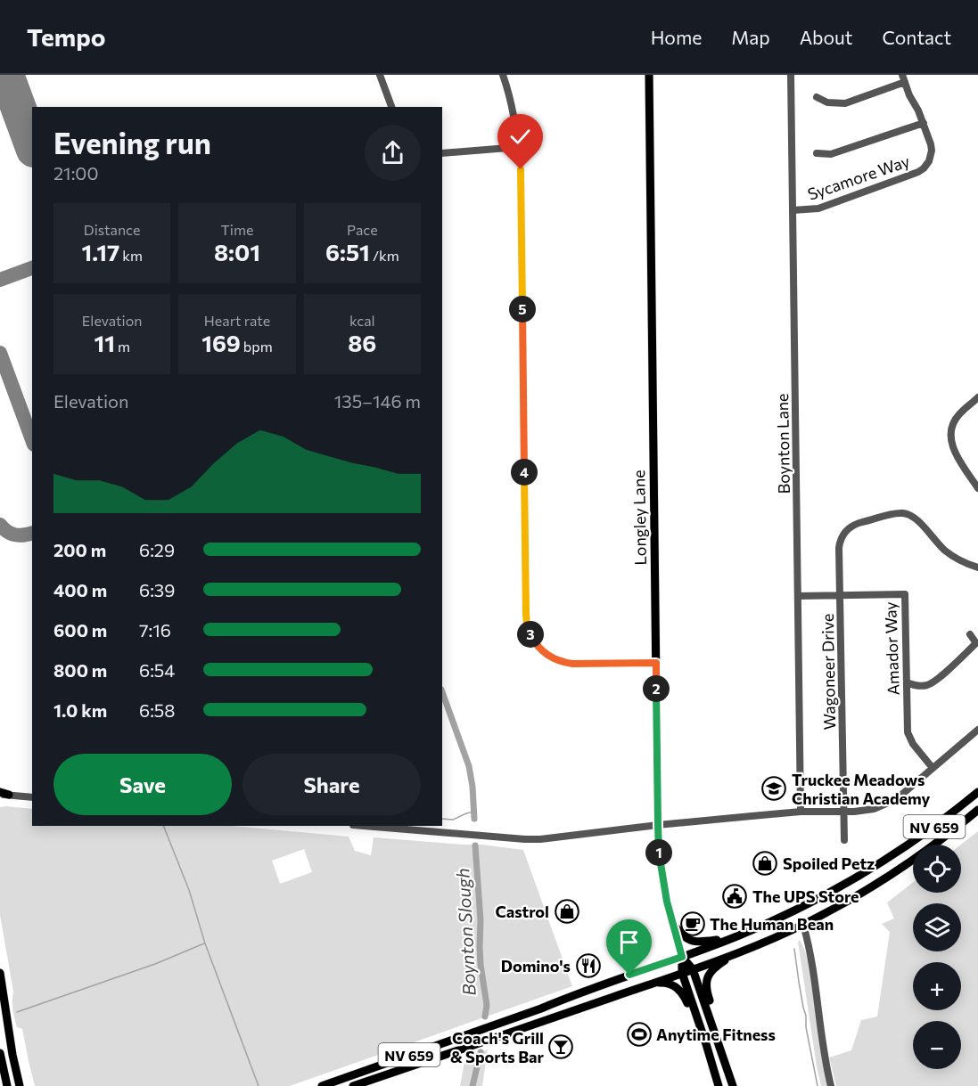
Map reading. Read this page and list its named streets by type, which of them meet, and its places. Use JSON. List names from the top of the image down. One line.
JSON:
{"streets":{"main road":["Longley Lane","NV 659"],"street":["Sycamore Way","Boynton Lane","Amador Way","Wagoneer Drive"]},"crossings":[["Sycamore Way","Boynton Lane"],["Boynton Lane","Amador Way"],["Longley Lane","NV 659"],["Amador Way","Wagoneer Drive"]],"water":["Boynton Slough"],"places":{"school or university":["Truckee Meadows Christian Academy"],"shop":["Spoiled Petz","Castrol"],"public building":["The UPS Store"],"cafe":["The Human Bean"],"restaurant":["Domino's"],"sports":["Anytime Fitness"],"bar":["Coach's Grill & Sports Bar"]},"page":{"header":"Tempo","nav":["Home","Map","About","Contact"],"heading":["Evening run","21:00"],"stats":[["Distance","1.17 km"],["Time","8:01"],["Pace","6:51 /km"],["Elevation","11 m"],["Heart rate","169 bpm"],["kcal","86"]],"pins":["5","4","3","2","1"],"chart":["Elevation","135–146 m"],"list":[{"name":"200 m","note":"6:29"},{"name":"400 m","note":"6:39"},{"name":"600 m","note":"7:16"},{"name":"800 m","note":"6:54"},{"name":"1.0 km","note":"6:58"}],"buttons":["Save","Share"],"map_buttons":["+","−"]}}
